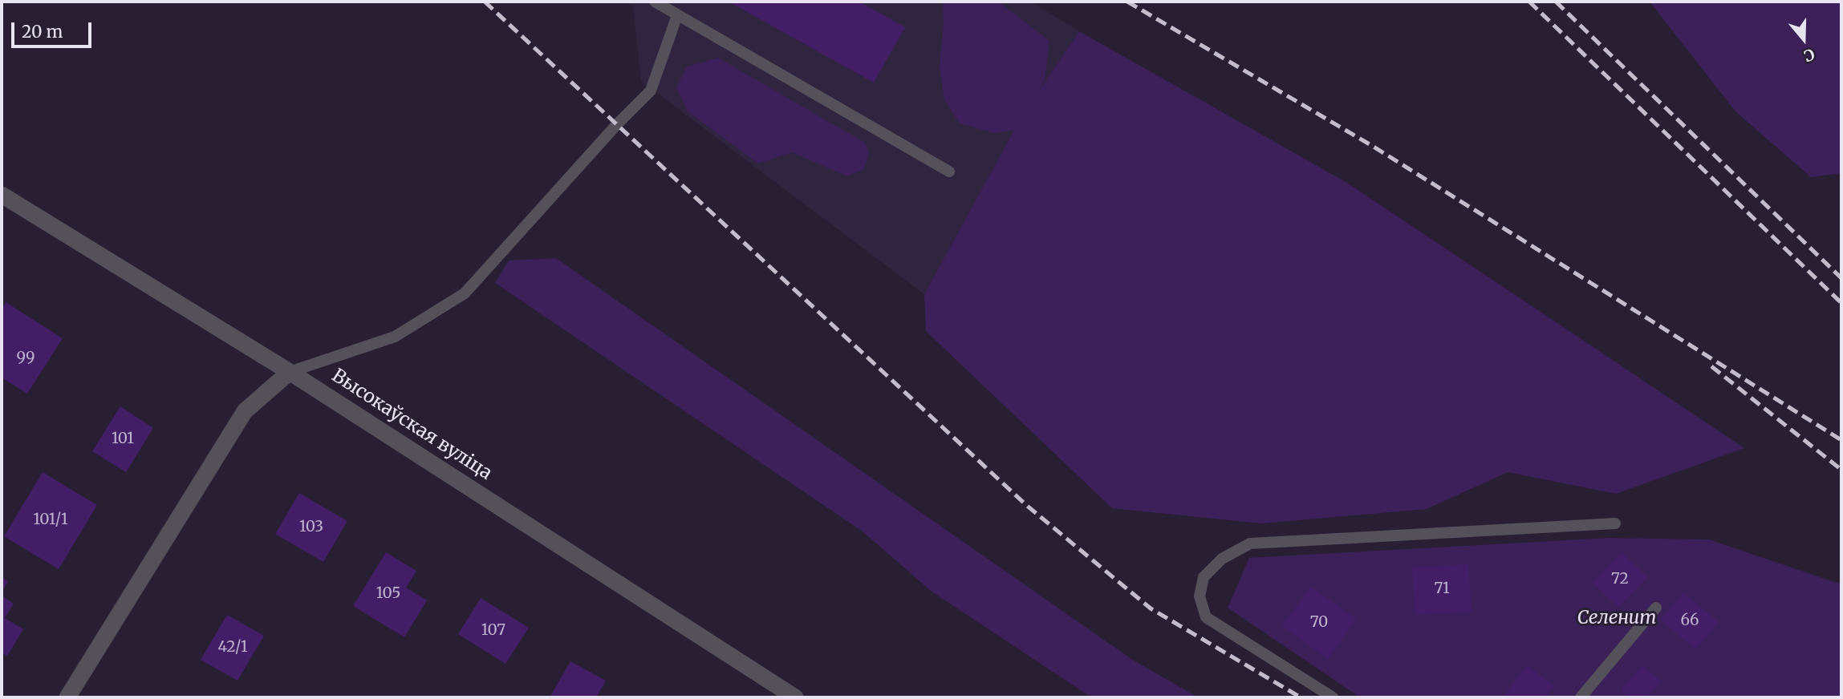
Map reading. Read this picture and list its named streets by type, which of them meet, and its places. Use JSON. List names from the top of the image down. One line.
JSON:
{"streets":{"street":["Высокаўская вуліца"]},"parks":["Селенит"],"house_numbers":["99","101","101/1","103","72","71","105","66","70","107","42/1"],"scale_bar":"20 m","north":"bottom"}
